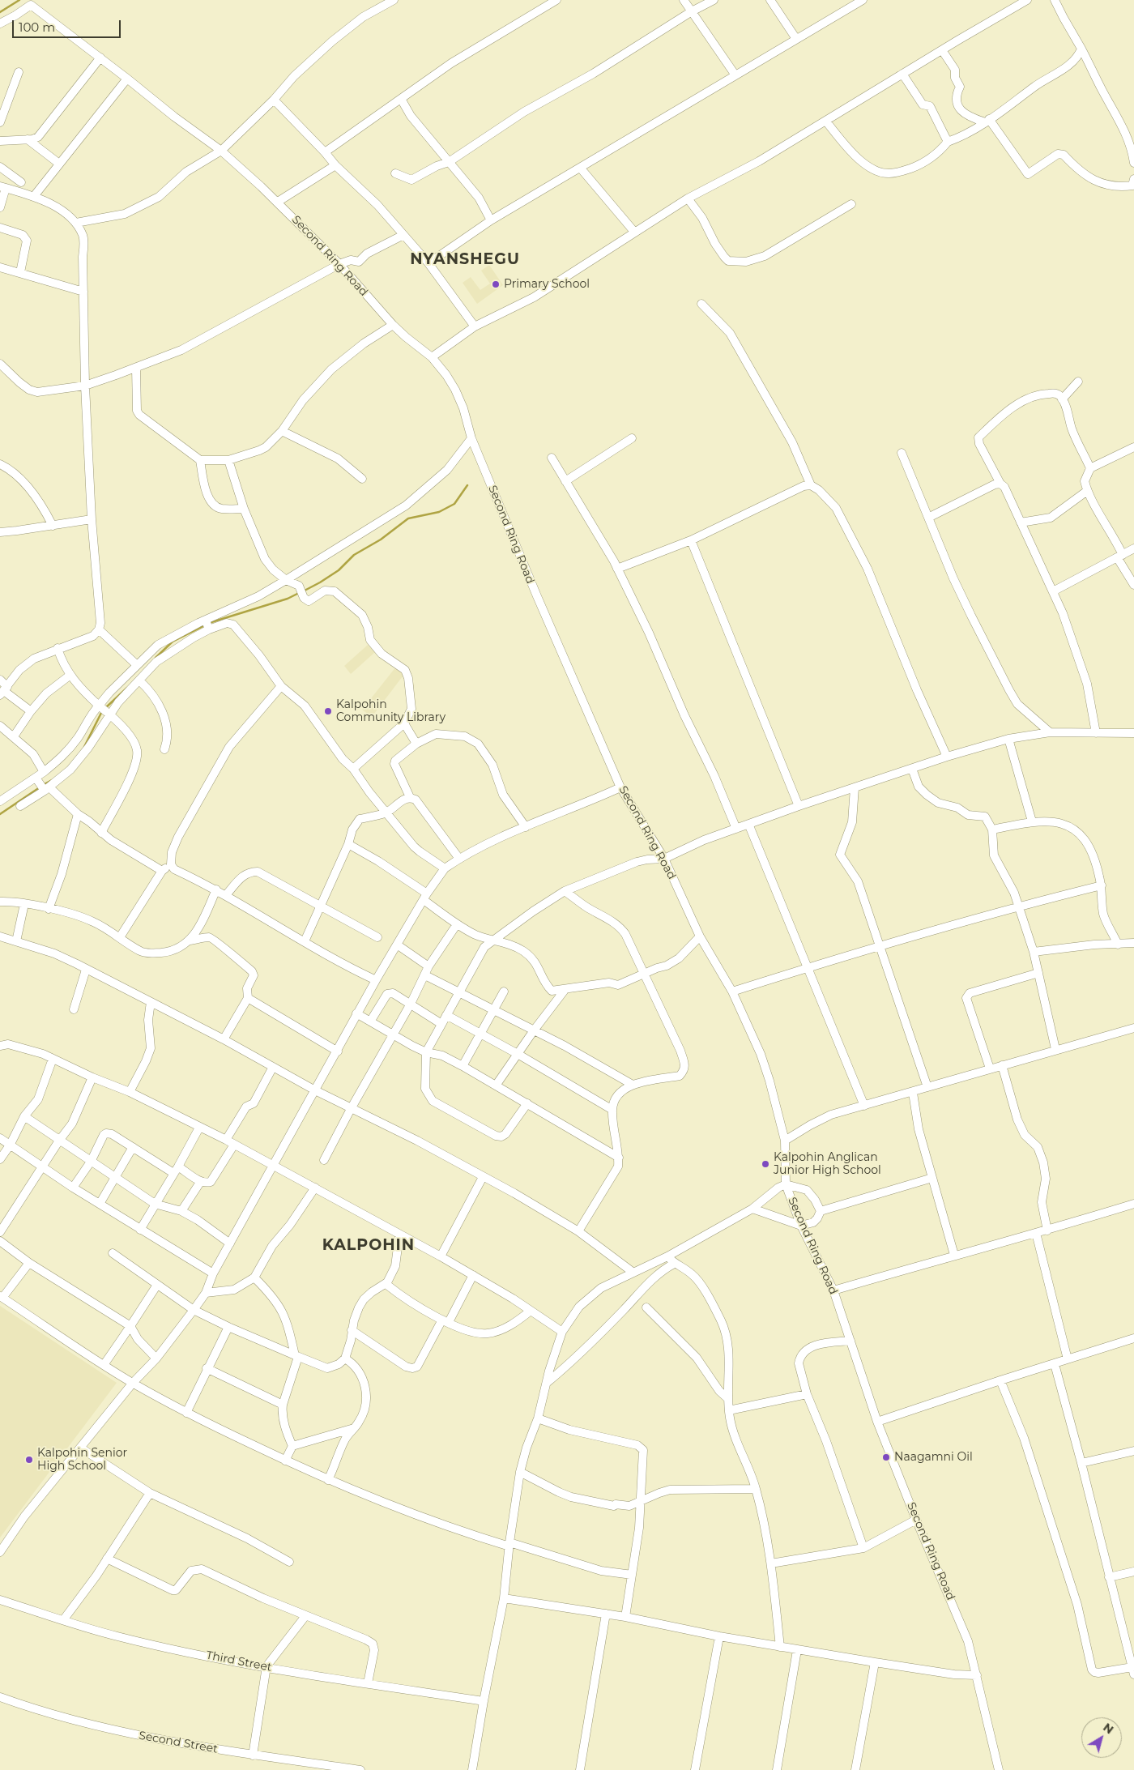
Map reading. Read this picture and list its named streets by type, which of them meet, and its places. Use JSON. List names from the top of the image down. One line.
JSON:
{"streets":{"street":["Second Ring Road","Third Street","Second Street"]},"districts":["NYANSHEGU","KALPOHIN"],"places":["Primary School","Kalpohin Community Library","Kalpohin Anglican Junior High School","Naagamni Oil","Kalpohin Senior High School"],"scale_bar":"100 m","north":"top right"}
